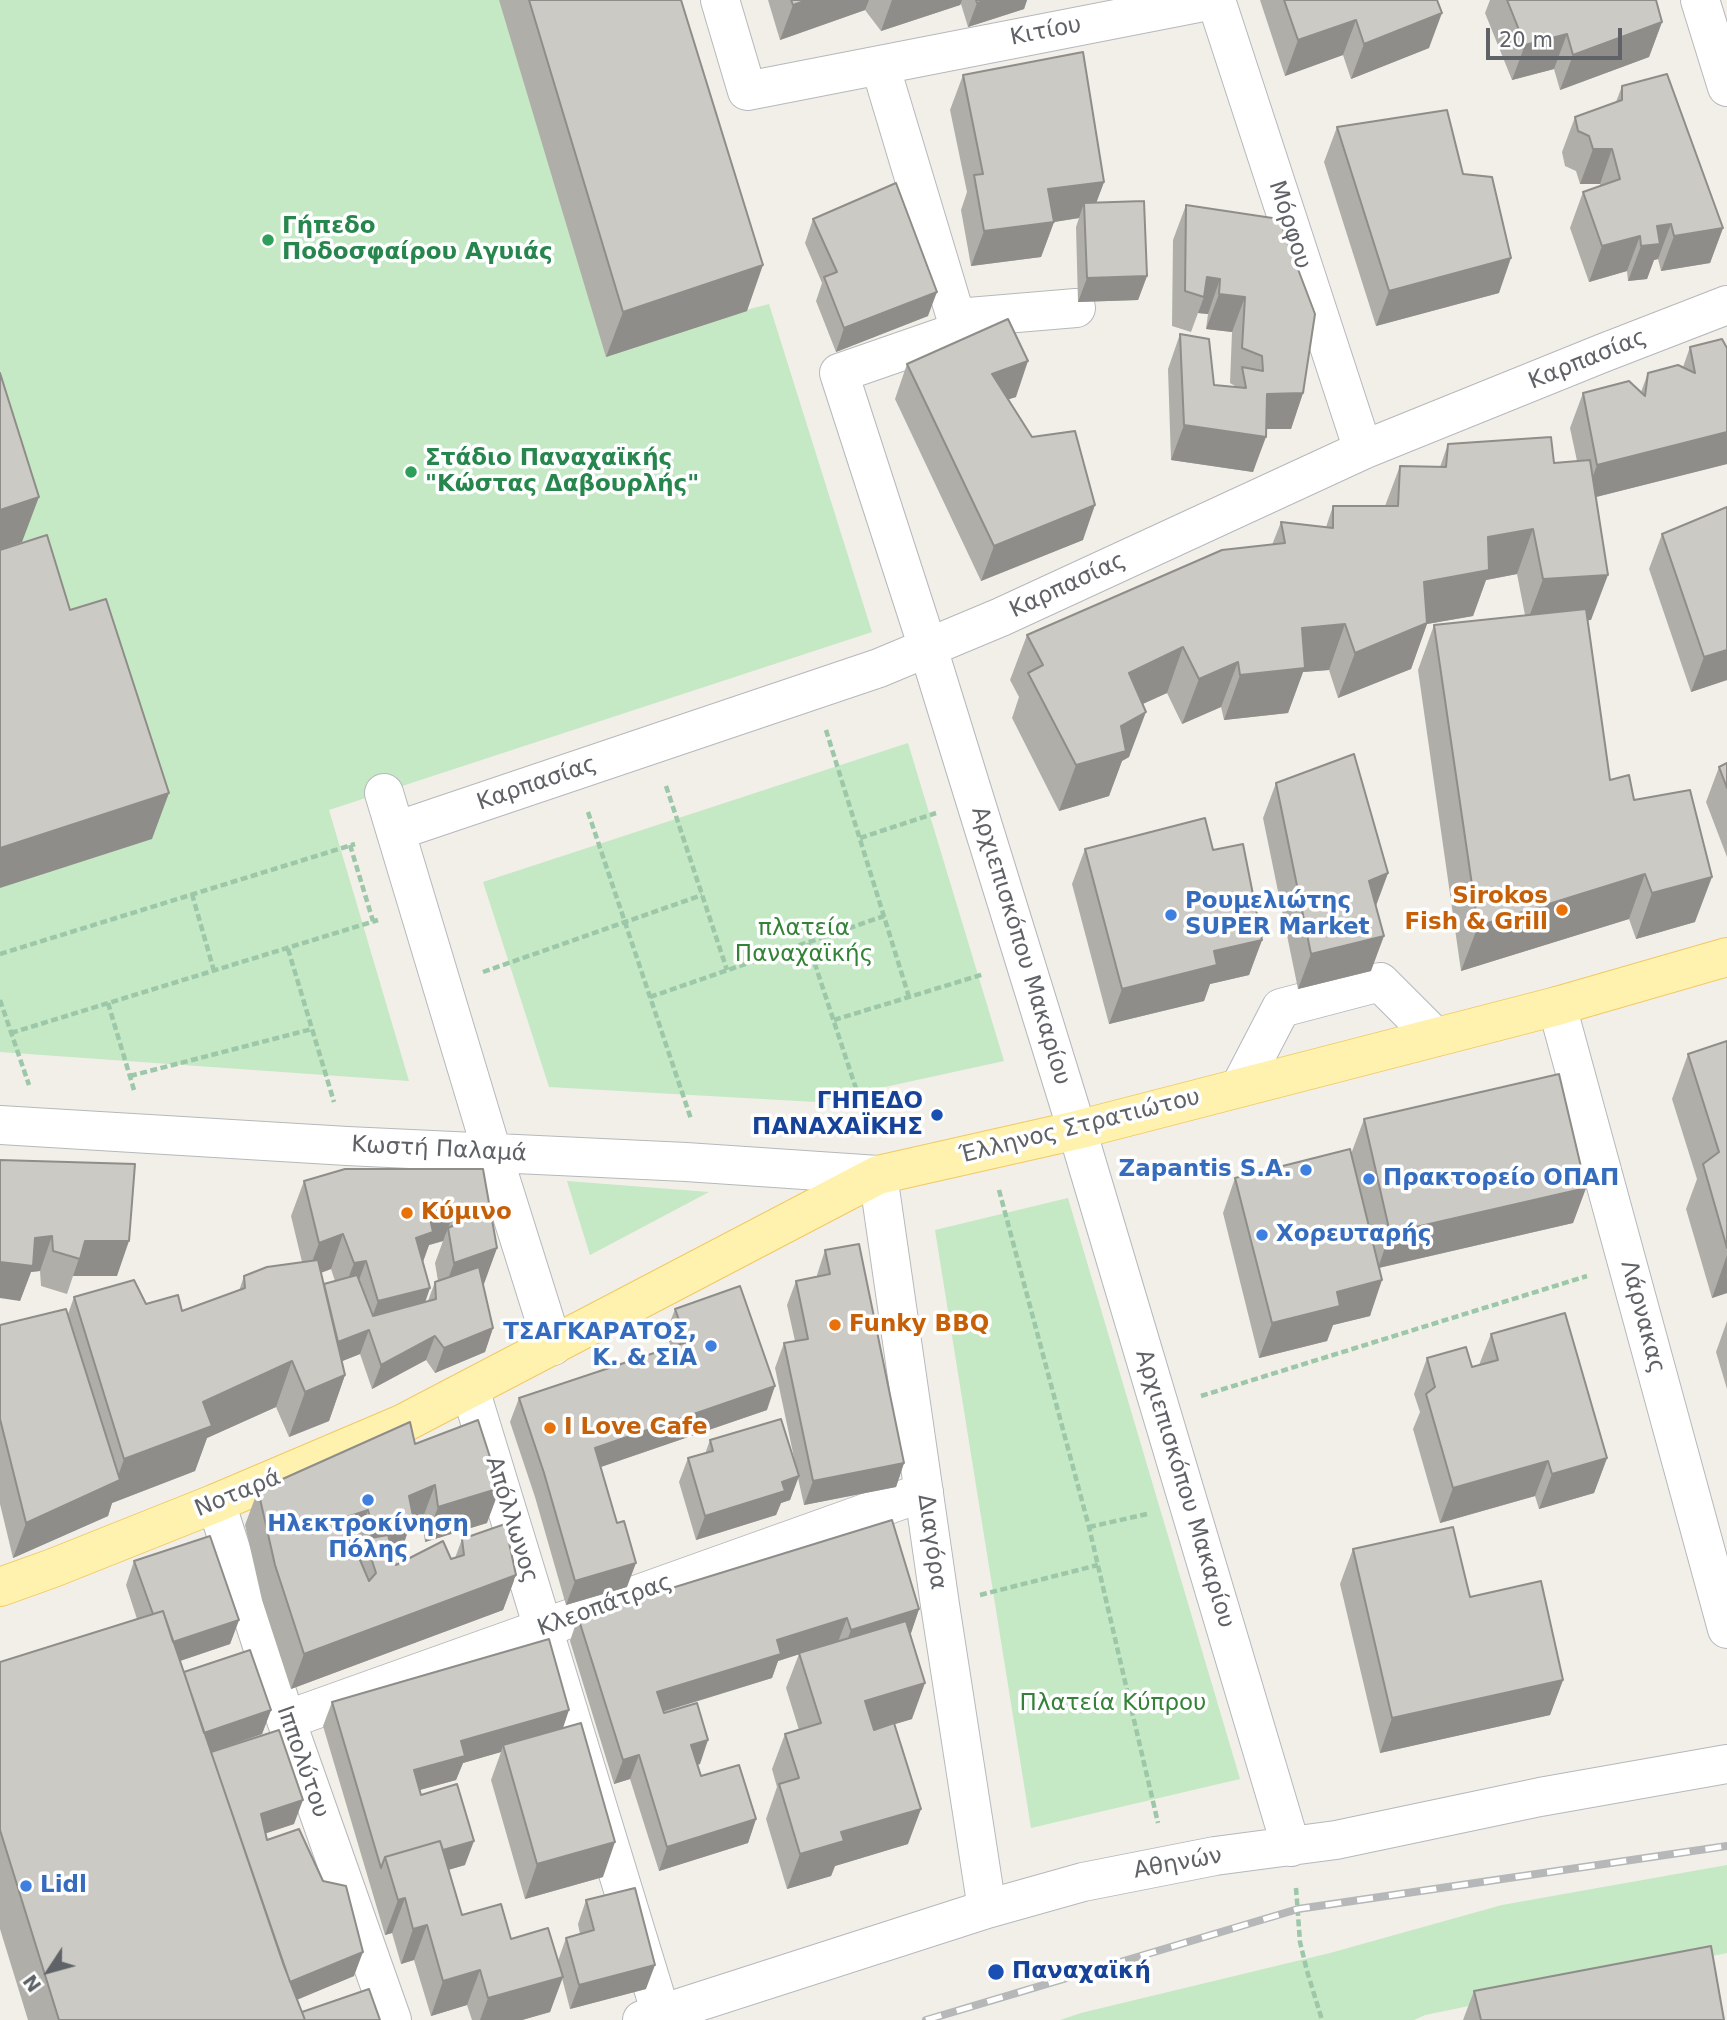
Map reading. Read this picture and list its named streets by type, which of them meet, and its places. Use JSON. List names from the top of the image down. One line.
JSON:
{"streets":{"main road":["Έλληνος Στρατιώτου","Νοταρά"],"street":["Κιτίου","Μόρφου","Καρπασίας","Αρχιεπισκόπου Μακαρίου","Κωστή Παλαμά","Λάρνακας","Απόλλωνος","Διαγόρα","Κλεοπάτρας","Ιππολύτου","Αθηνών"]},"crossings":[["Κιτίου","Μόρφου"],["Μόρφου","Καρπασίας"],["Καρπασίας","Αρχιεπισκόπου Μακαρίου"],["Αρχιεπισκόπου Μακαρίου","Έλληνος Στρατιώτου"],["Αρχιεπισκόπου Μακαρίου","Αθηνών"],["Έλληνος Στρατιώτου","Κωστή Παλαμά"],["Έλληνος Στρατιώτου","Λάρνακας"],["Έλληνος Στρατιώτου","Νοταρά"],["Έλληνος Στρατιώτου","Απόλλωνος"],["Έλληνος Στρατιώτου","Διαγόρα"],["Κωστή Παλαμά","Διαγόρα"],["Νοταρά","Απόλλωνος"],["Νοταρά","Ιππολύτου"],["Απόλλωνος","Κλεοπάτρας"],["Απόλλωνος","Αθηνών"],["Διαγόρα","Κλεοπάτρας"],["Διαγόρα","Αθηνών"],["Κλεοπάτρας","Ιππολύτου"]],"parks":["πλατεία Παναχαϊκής","Πλατεία Κύπρου"],"places":["Γήπεδο Ποδοσφαίρου Αγυιάς","Στάδιο Παναχαϊκής \"Κώστας Δαβουρλής\"","Sirokos Fish & Grill","Ρουμελιώτης SUPER Market","ΓΗΠΕΔΟ ΠΑΝΑΧΑΪΚΗΣ","Zapantis S.A.","Πρακτορείο ΟΠΑΠ","Κύμινο","Xoρευταρής","Funky BBQ","ΤΣΑΓΚΑΡΑΤΟΣ, Κ. & ΣΙΑ","I Love Cafe","Ηλεκτροκίνηση Πόλης","Lidl","Παναχαϊκή"],"scale_bar":"20 m","north":"bottom left"}
